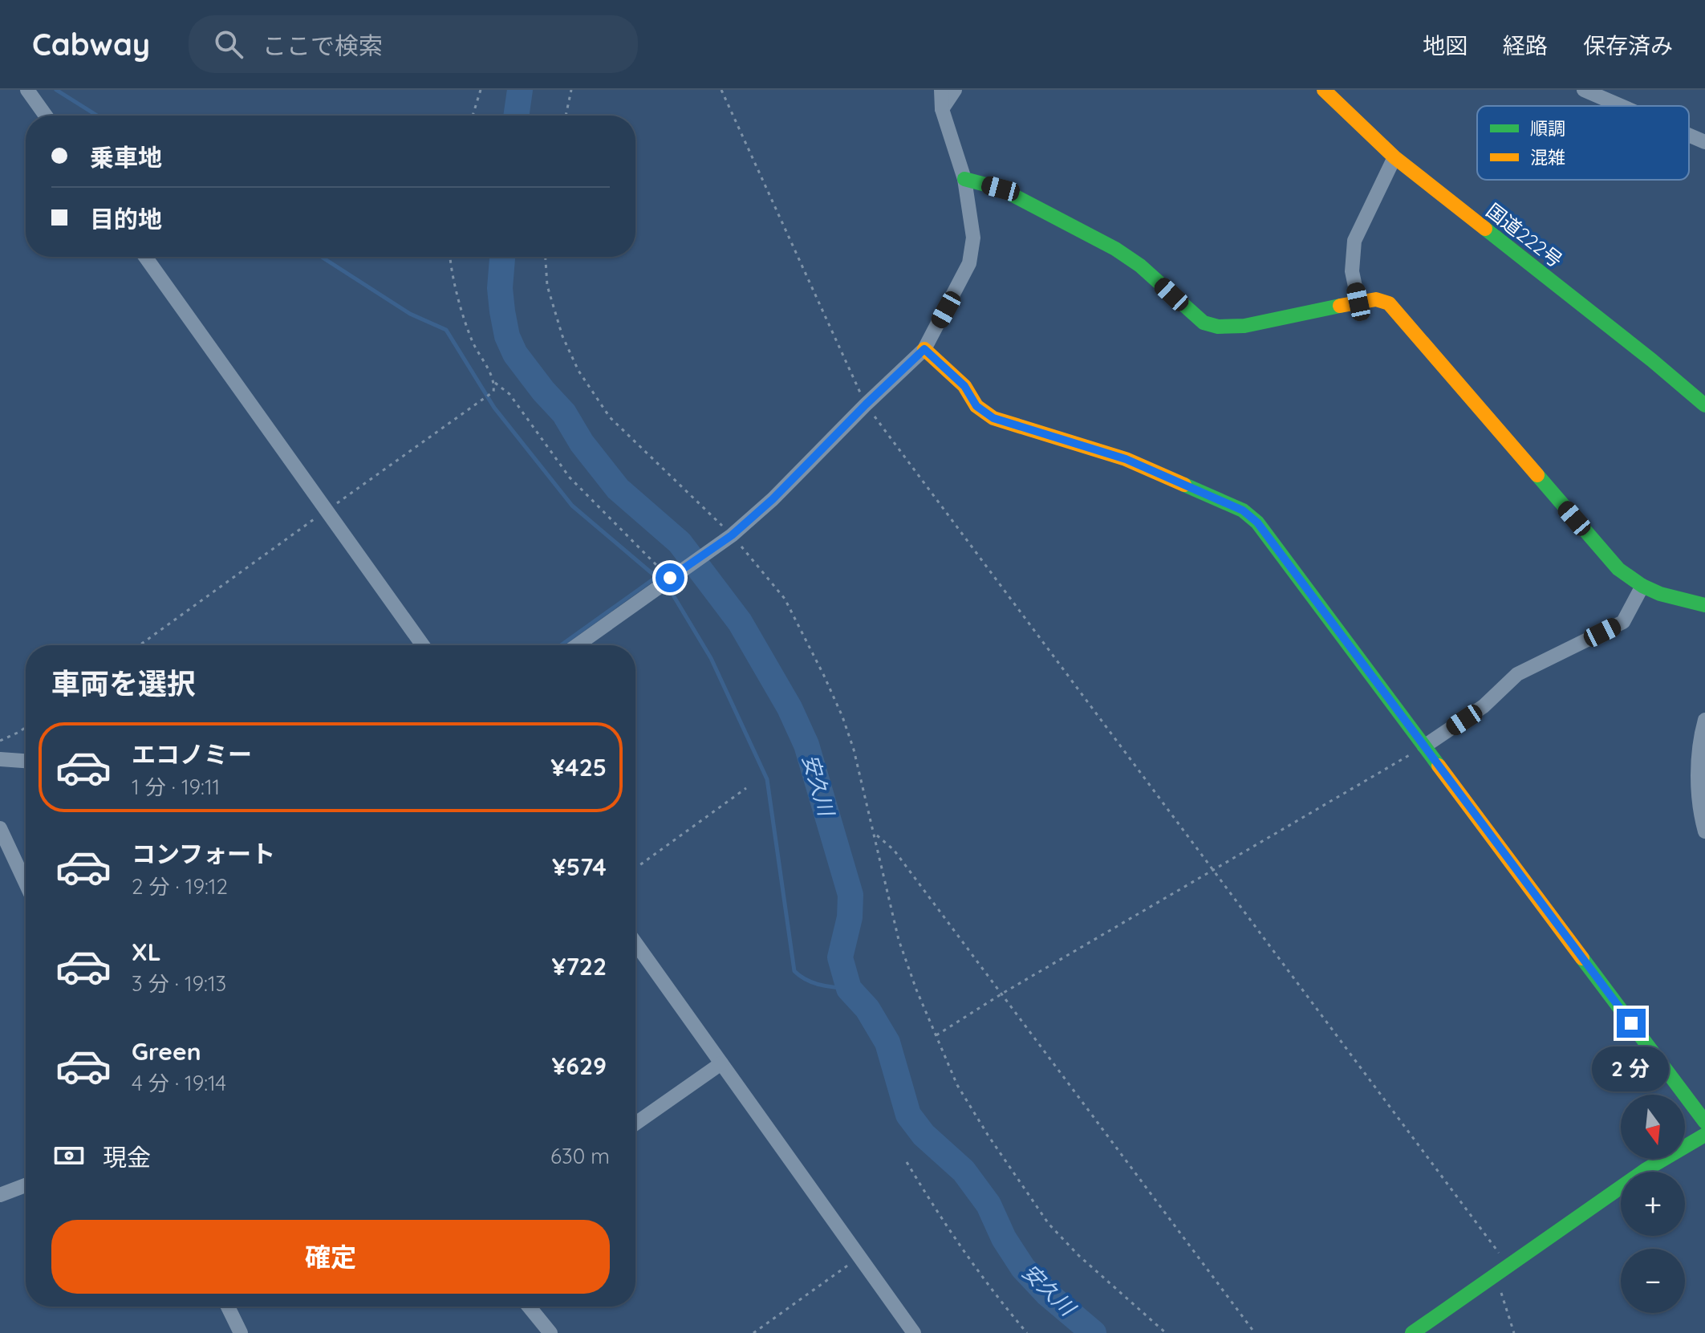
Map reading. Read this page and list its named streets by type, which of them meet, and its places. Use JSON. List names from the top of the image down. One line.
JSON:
{"streets":{"main road":["国道222号"]},"water":["安久川"],"legend":["順調","混雑"],"north":"bottom","page":{"header":"Cabway","search":"ここで検索","nav":["地図","経路","保存済み"],"banner":["乗車地","目的地"],"heading":"車両を選択","list":[{"name":"エコノミー","note":"1 分 · 19:11","value":"¥425"},{"name":"コンフォート","note":"2 分 · 19:12","value":"¥574"},{"name":"XL","note":"3 分 · 19:13","value":"¥722"},{"name":"Green","note":"4 分 · 19:14","value":"¥629"}],"bubble":"2 分","map_buttons":["+","−"],"pay":["現金","630 m"],"buttons":"確定"}}
